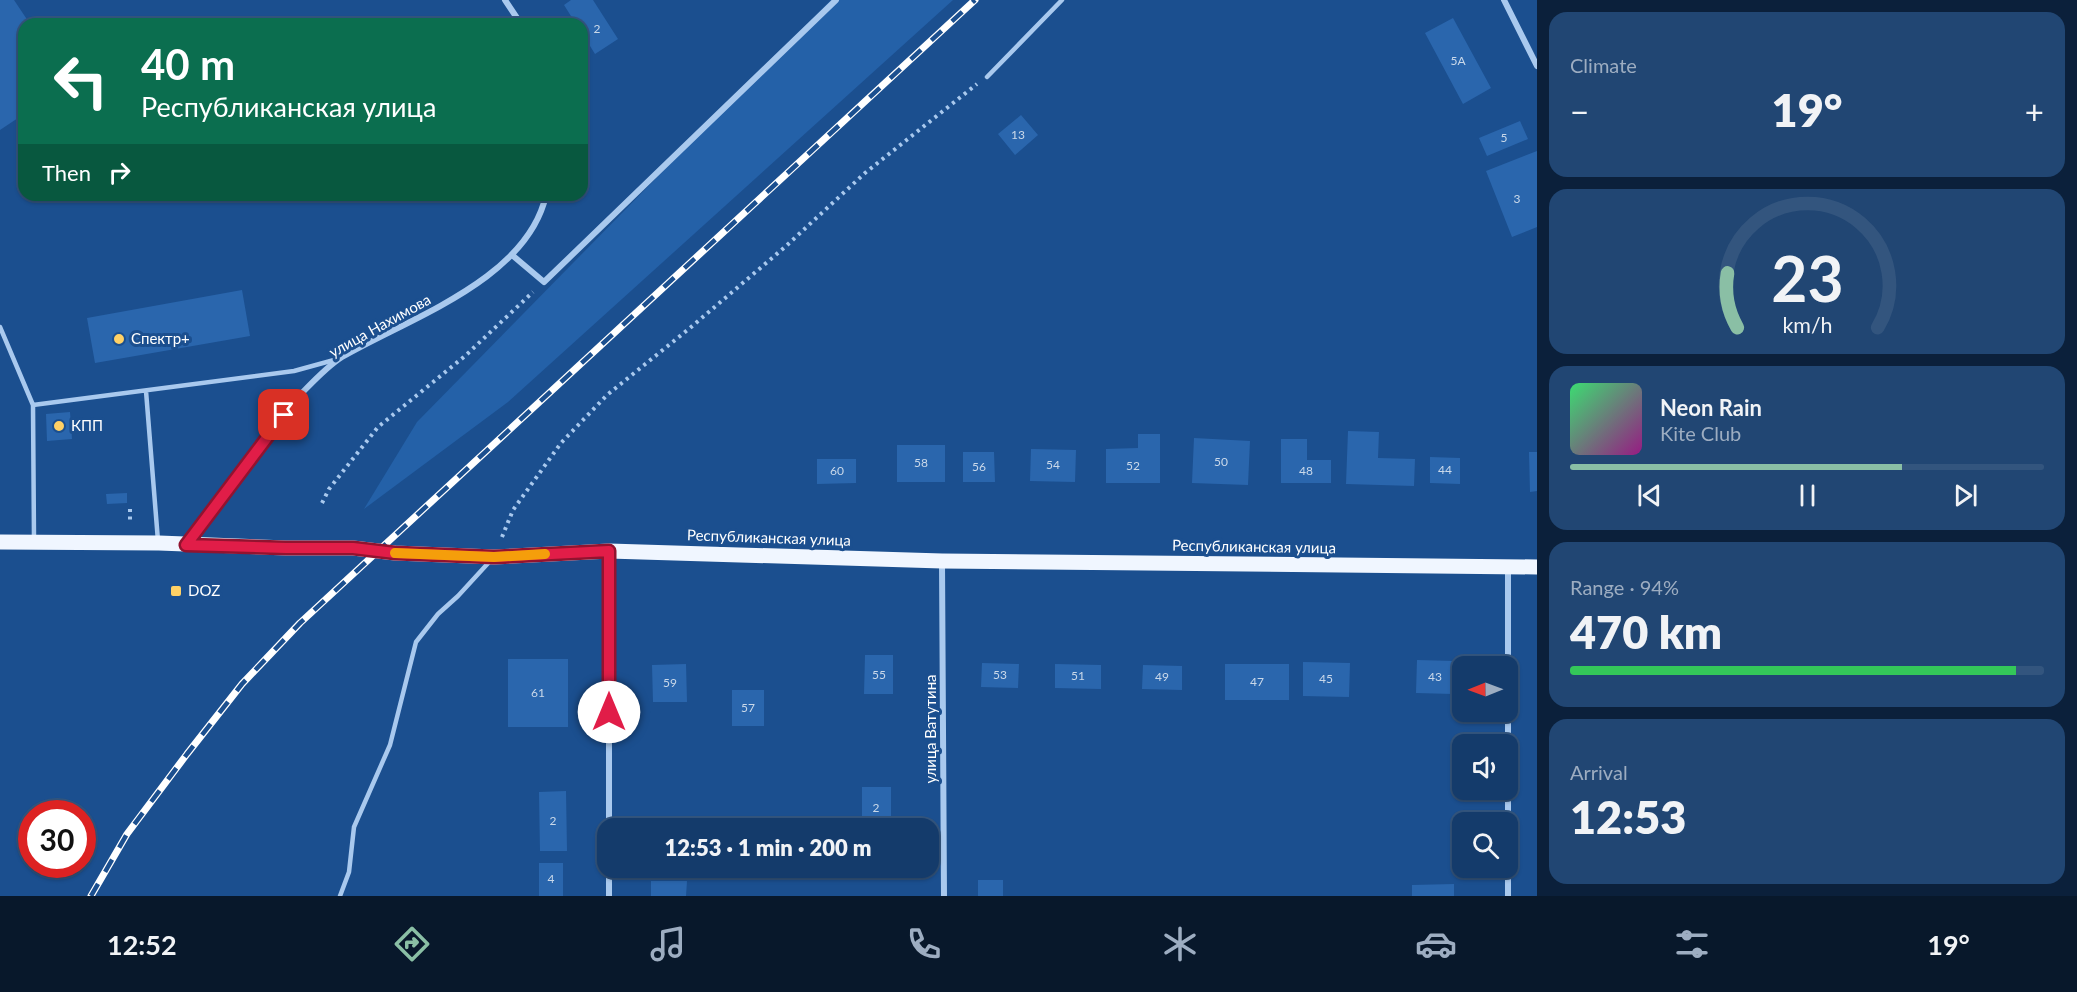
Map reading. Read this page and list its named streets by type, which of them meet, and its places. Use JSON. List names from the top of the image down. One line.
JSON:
{"streets":{"main road":["Республиканская улица"],"street":["улица Нахимова","улица Ватутина"]},"crossings":[["улица Нахимова","Республиканская улица"],["Республиканская улица","улица Ватутина"]],"places":{"other":["Спектр+","КПП"],"transit":["DOZ"]},"house_numbers":["2","5А","13","5","3","50","58","54","52","56","44","60","48","55","53","51","49","43","45","47","59","61","57","2","2","4"],"north":"left","page":{"tile":["Climate",["Range · 94%","470 km"],["Arrival","12:53"]],"turn":["40 m","Республиканская улица"],"heat":["−","19°","+"],"then":"Then","song":["Neon Rain","Kite Club"],"limit":"30","trip":"12:53 · 1 min · 200 m","tabs":["12:52","19°"],"gauge":["23","km/h"]}}
